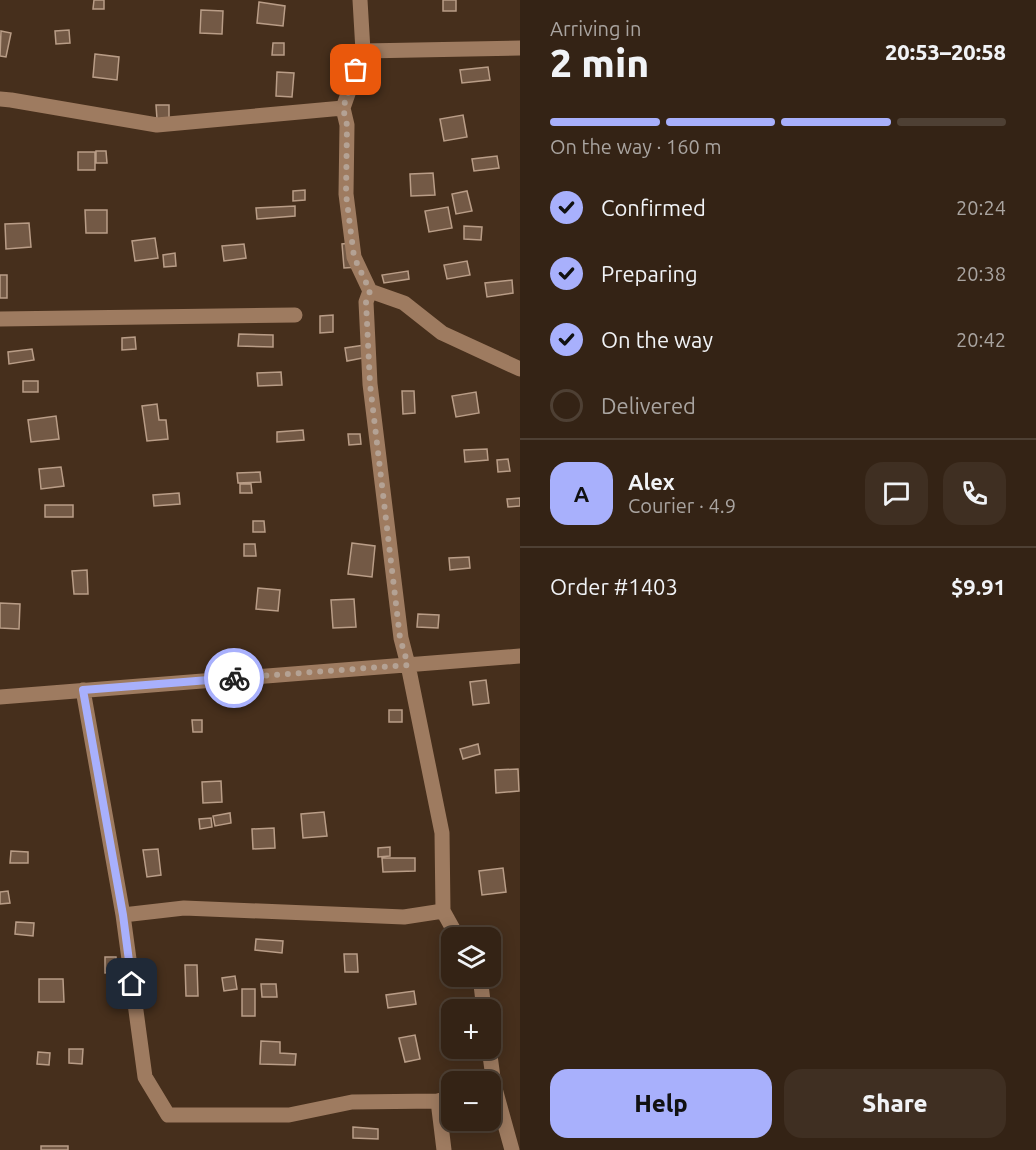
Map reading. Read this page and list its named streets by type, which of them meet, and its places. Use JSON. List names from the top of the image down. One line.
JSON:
{"page":{"heading":["2 min","Arriving in","20:53–20:58"],"panel":["Alex","Courier · 4.9","Order #1403","$9.91"],"bar":"On the way · 160 m","list":[["Confirmed","20:24"],["Preparing","20:38"],["On the way","20:42"],"Delivered"],"round":"A","map_buttons":["+","−"],"buttons":["Help","Share"]}}
